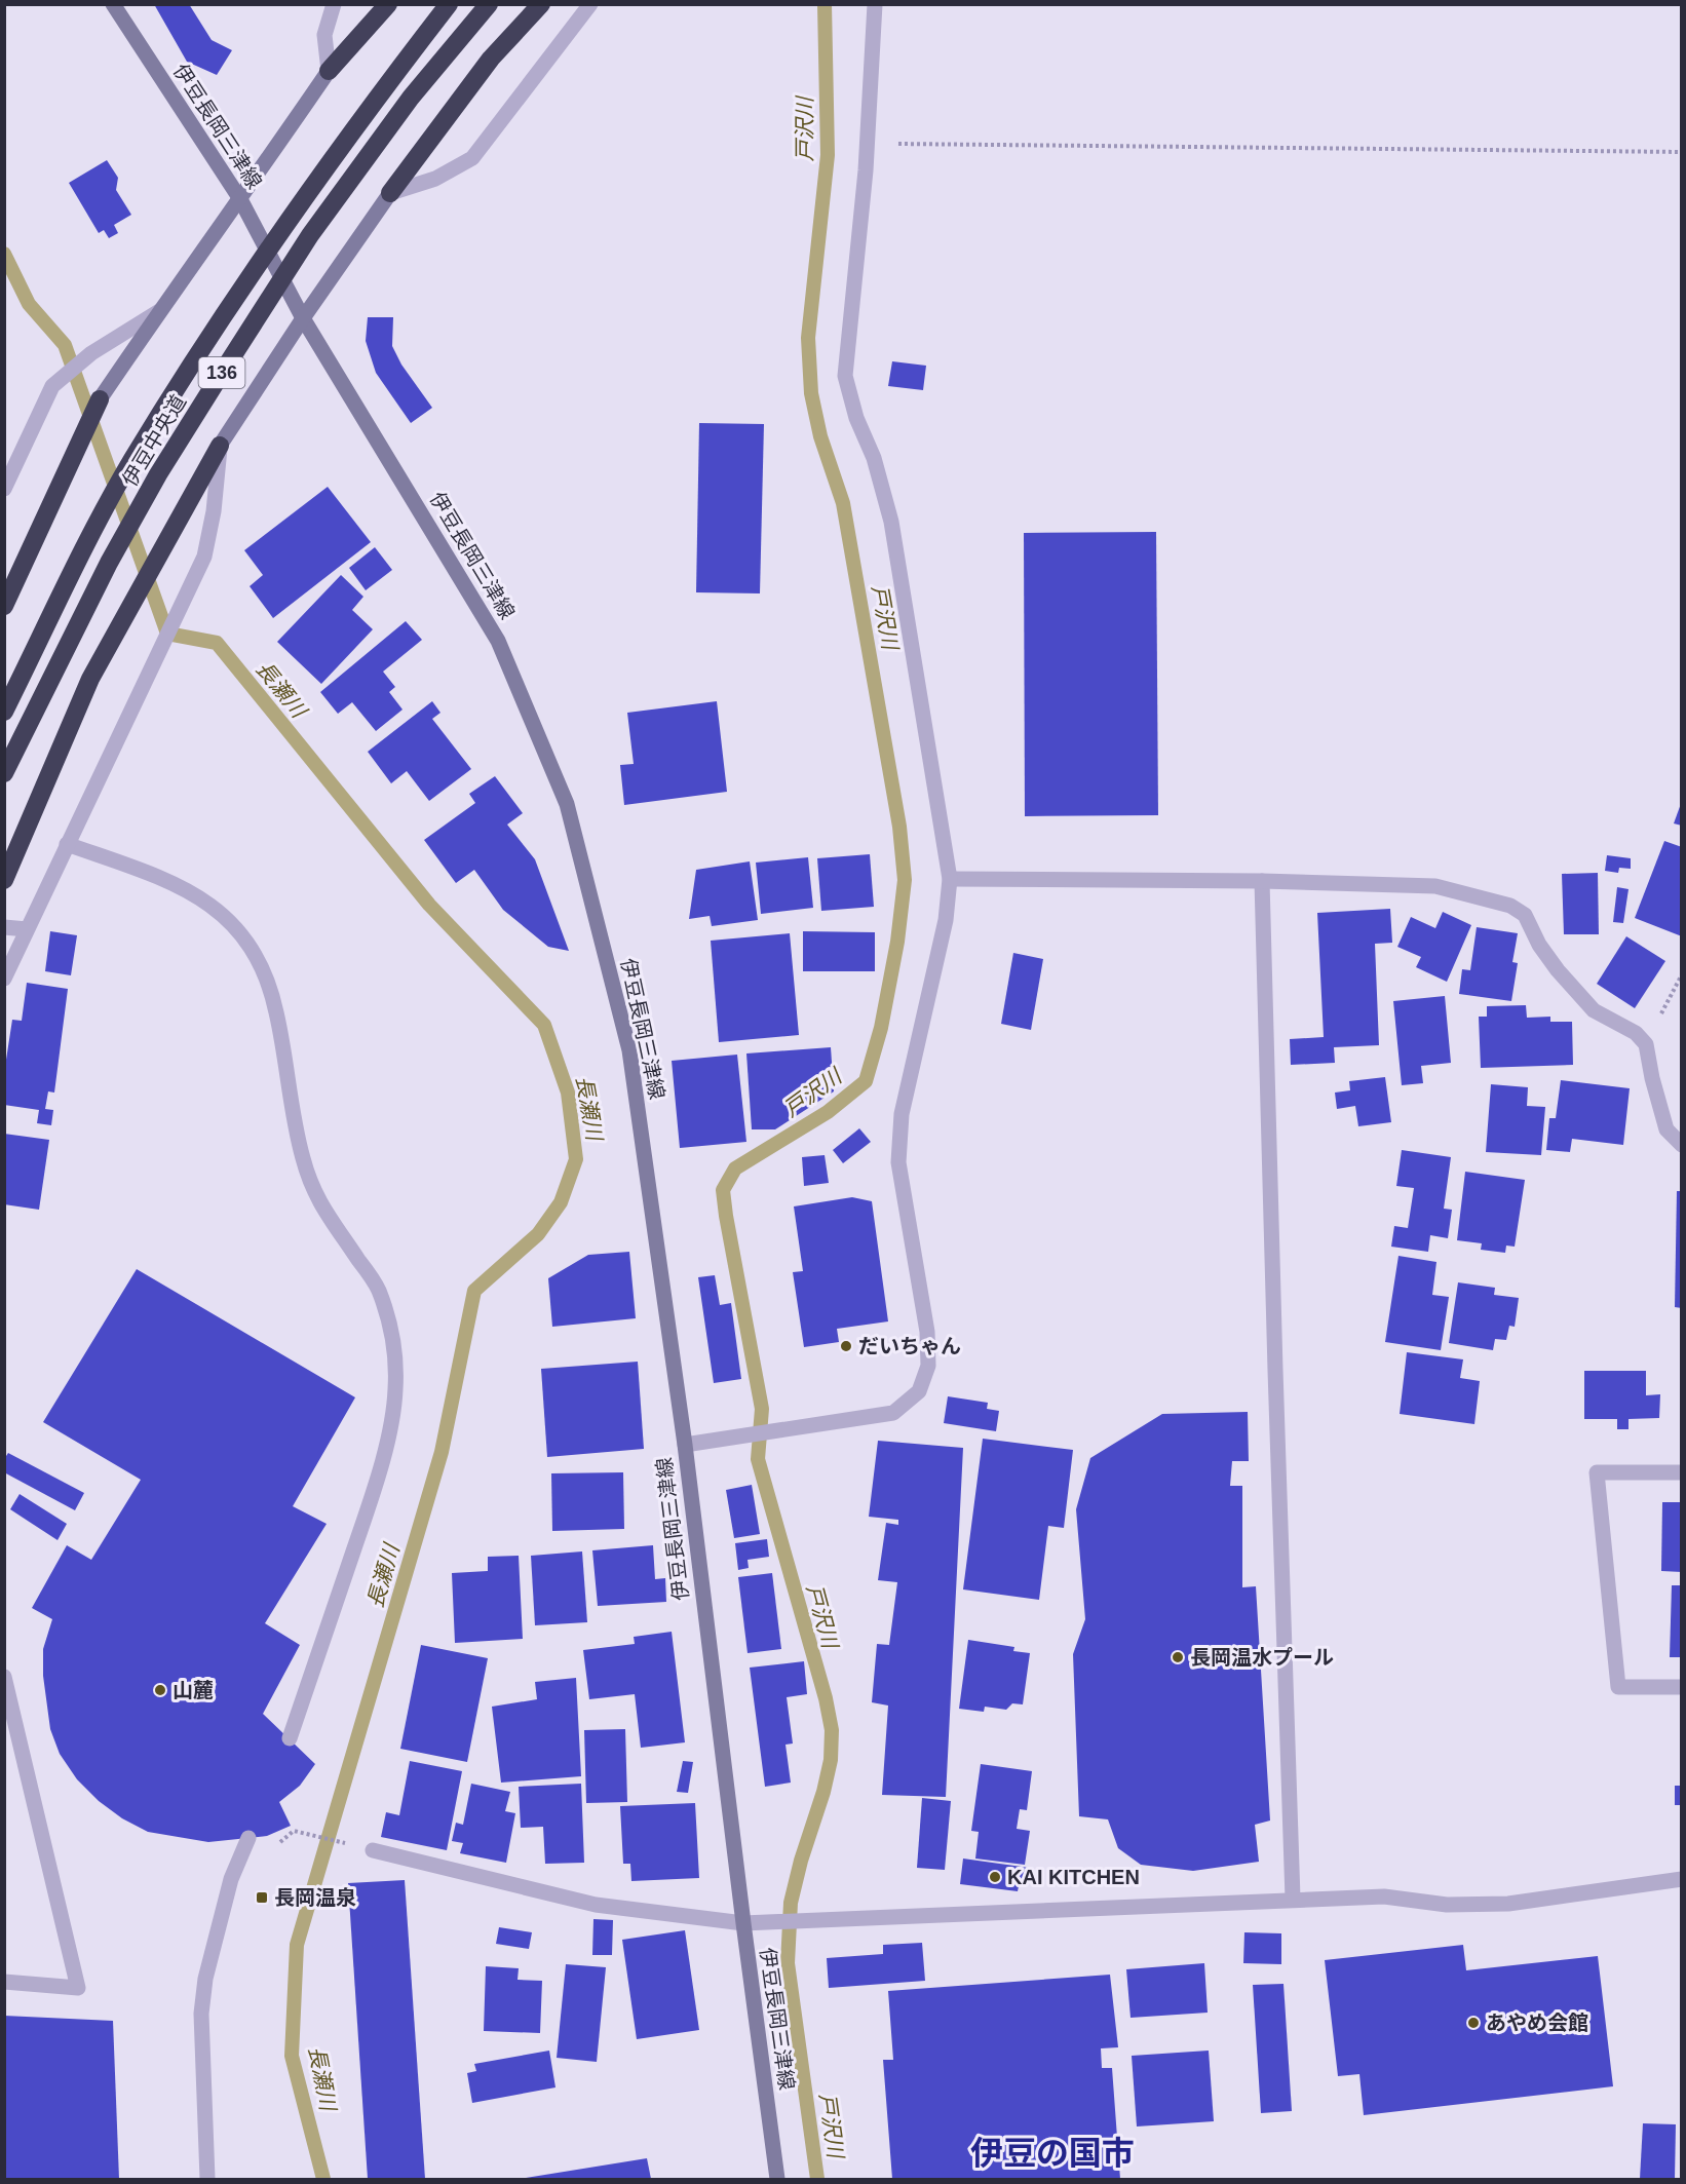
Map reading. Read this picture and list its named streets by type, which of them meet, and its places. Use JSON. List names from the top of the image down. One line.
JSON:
{"streets":{"highway":["136","伊豆中央道"],"main road":["伊豆長岡三津線"]},"districts":["伊豆の国市"],"water":["戸沢川","長瀬川"],"places":{"other":["だいちゃん","長岡温水プール","山麓","KAI KITCHEN","あやめ会館"],"transit":["長岡温泉"]}}
